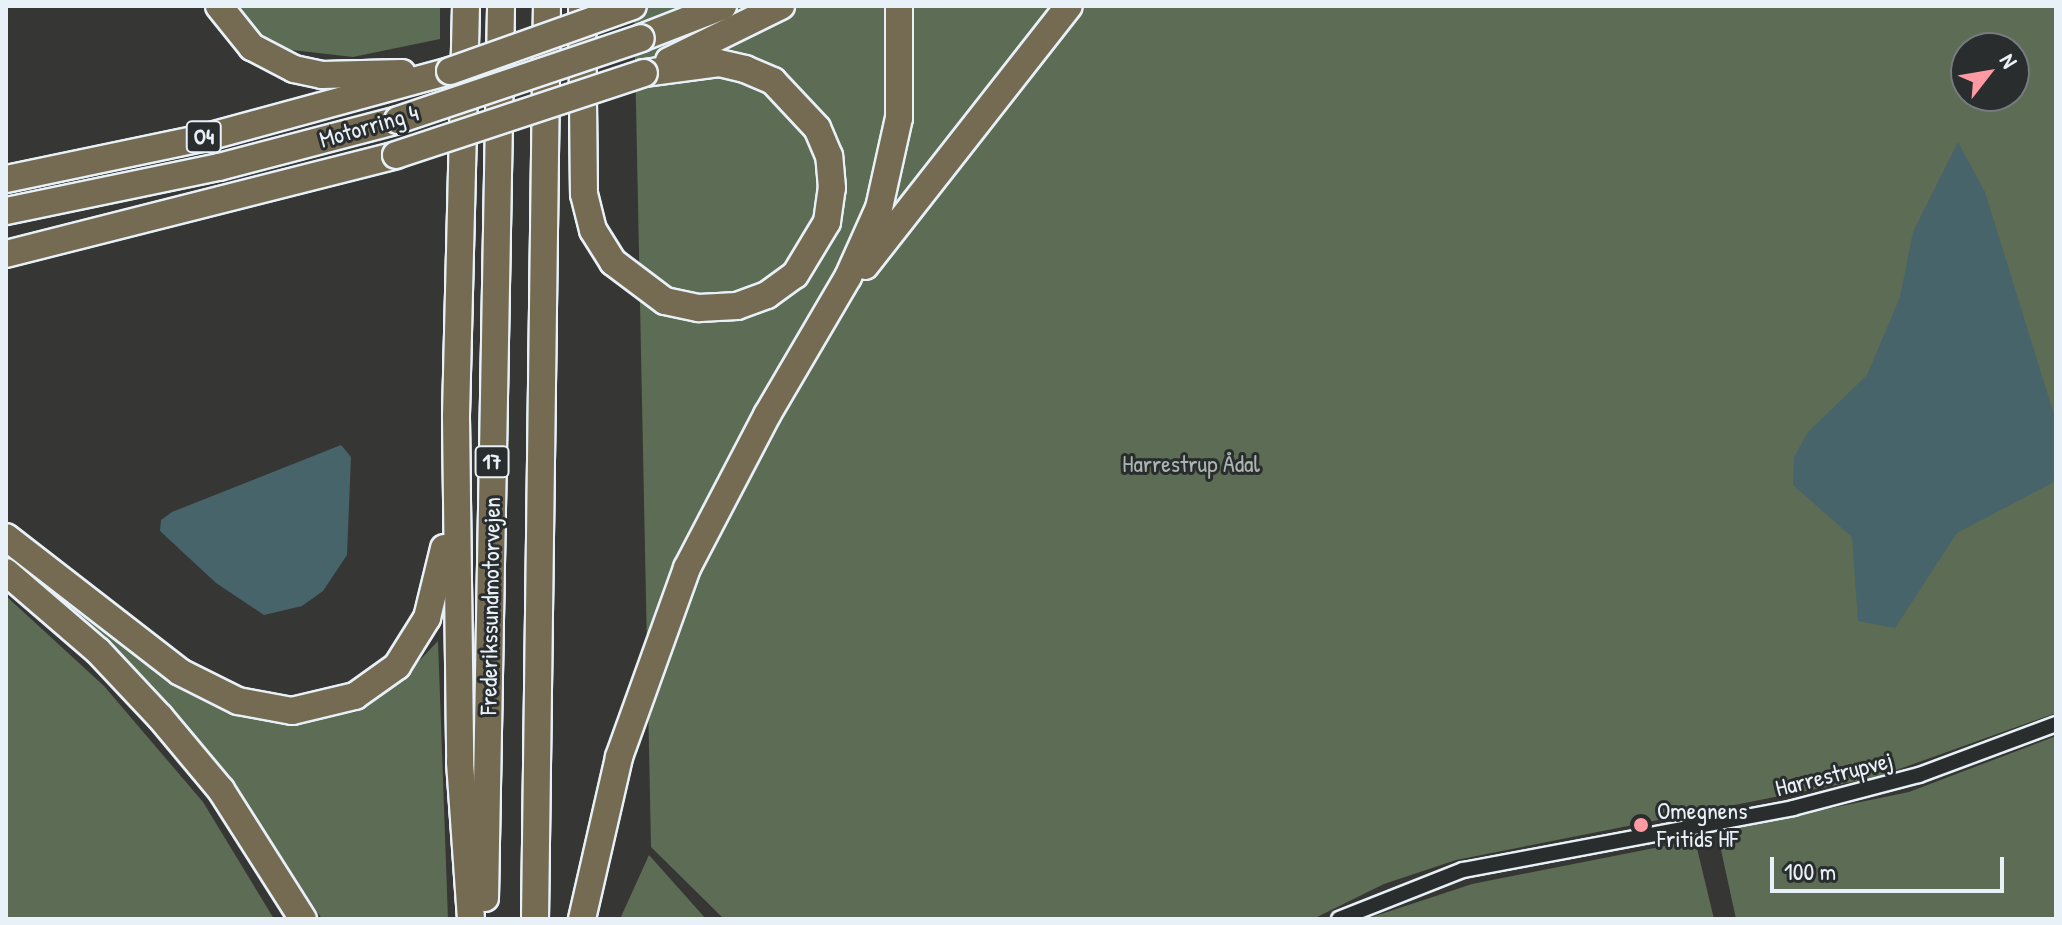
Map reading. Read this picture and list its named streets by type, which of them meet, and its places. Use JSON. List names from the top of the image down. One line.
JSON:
{"streets":{"highway":["Motorring 4","O4","17","Frederikssundmotorvejen"],"street":["Harrestrupvej"]},"parks":["Harrestrup Ådal"],"places":["Omegnens Fritids HF"],"scale_bar":"100 m","north":"top right"}
